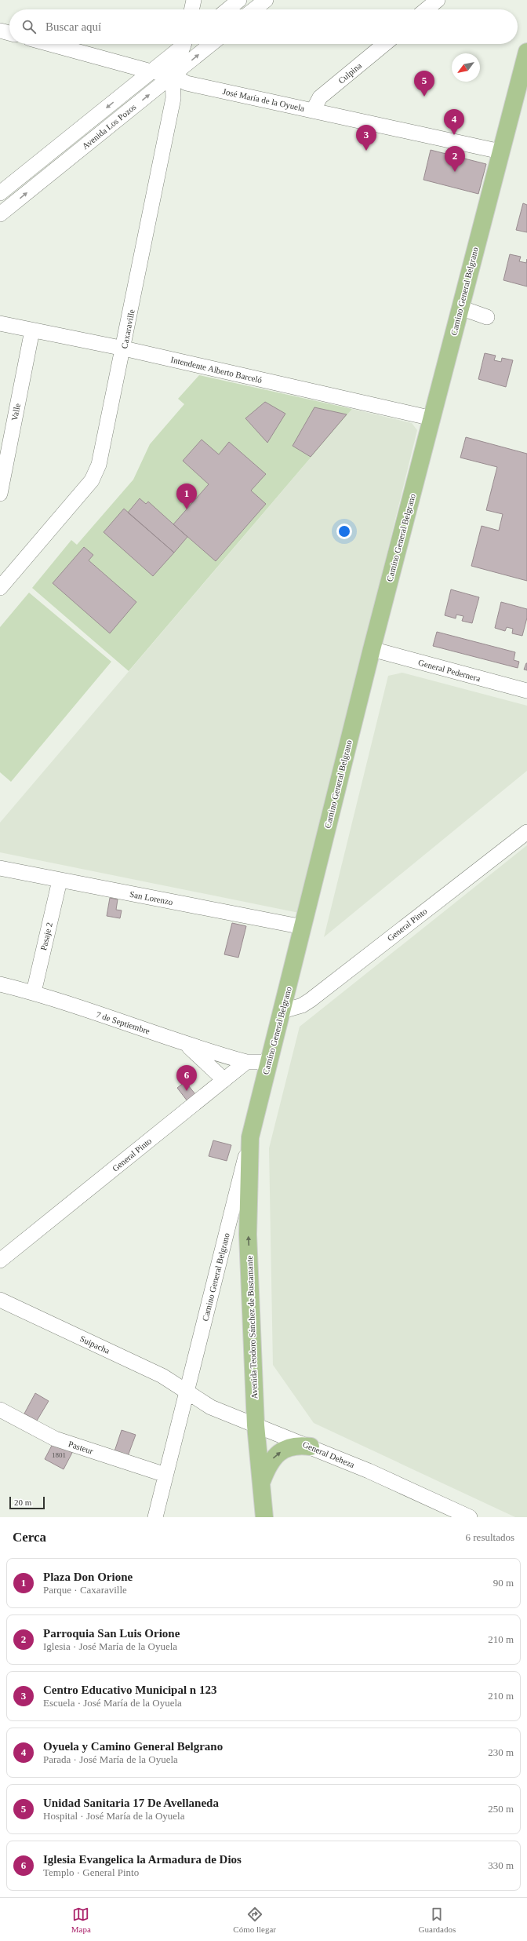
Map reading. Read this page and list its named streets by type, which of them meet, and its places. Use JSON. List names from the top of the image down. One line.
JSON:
{"streets":{"main road":["Camino General Belgrano","Avenida Teodoro Sánchez de Bustamante"],"street":["Culpina","José María de la Oyuela","Avenida Los Pozos","Caxaraville","Intendente Alberto Barceló","Valle","General Pedernera","San Lorenzo","General Pinto","Pasaje 2","7 de Septiembre","Suipacha","Pasteur","General Deheza"]},"crossings":[["Culpina","José María de la Oyuela"],["José María de la Oyuela","Avenida Los Pozos"],["José María de la Oyuela","Camino General Belgrano"],["José María de la Oyuela","Caxaraville"],["Avenida Los Pozos","Caxaraville"],["Camino General Belgrano","Intendente Alberto Barceló"],["Camino General Belgrano","General Pedernera"],["Camino General Belgrano","San Lorenzo"],["Camino General Belgrano","General Pinto"],["Camino General Belgrano","Avenida Teodoro Sánchez de Bustamante"],["Camino General Belgrano","Suipacha"],["Camino General Belgrano","Pasteur"],["Camino General Belgrano","General Deheza"],["Caxaraville","Intendente Alberto Barceló"],["Intendente Alberto Barceló","Valle"],["San Lorenzo","Pasaje 2"],["General Pinto","7 de Septiembre"],["Pasaje 2","7 de Septiembre"],["Avenida Teodoro Sánchez de Bustamante","General Deheza"],["Suipacha","General Deheza"]],"one_way":["Avenida Teodoro Sánchez de Bustamante"],"house_numbers":["1801"],"scale_bar":"20 m","north":"bottom left","page":{"search":"Buscar aquí","pins":["5","4","3","2","1","6"],"scale":"20 m","heading":["Cerca","6 resultados"],"list":[{"mark":"1","name":"Plaza Don Orione","note":"Parque · Caxaraville","value":"90 m"},{"mark":"2","name":"Parroquia San Luis Orione","note":"Iglesia · José María de la Oyuela","value":"210 m"},{"mark":"3","name":"Centro Educativo Municipal n 123","note":"Escuela · José María de la Oyuela","value":"210 m"},{"mark":"4","name":"Oyuela y Camino General Belgrano","note":"Parada · José María de la Oyuela","value":"230 m"},{"mark":"5","name":"Unidad Sanitaria 17 De Avellaneda","note":"Hospital · José María de la Oyuela","value":"250 m"},{"mark":"6","name":"Iglesia Evangelica la Armadura de Dios","note":"Templo · General Pinto","value":"330 m"}],"nav":["Mapa","Cómo llegar","Guardados"]}}
